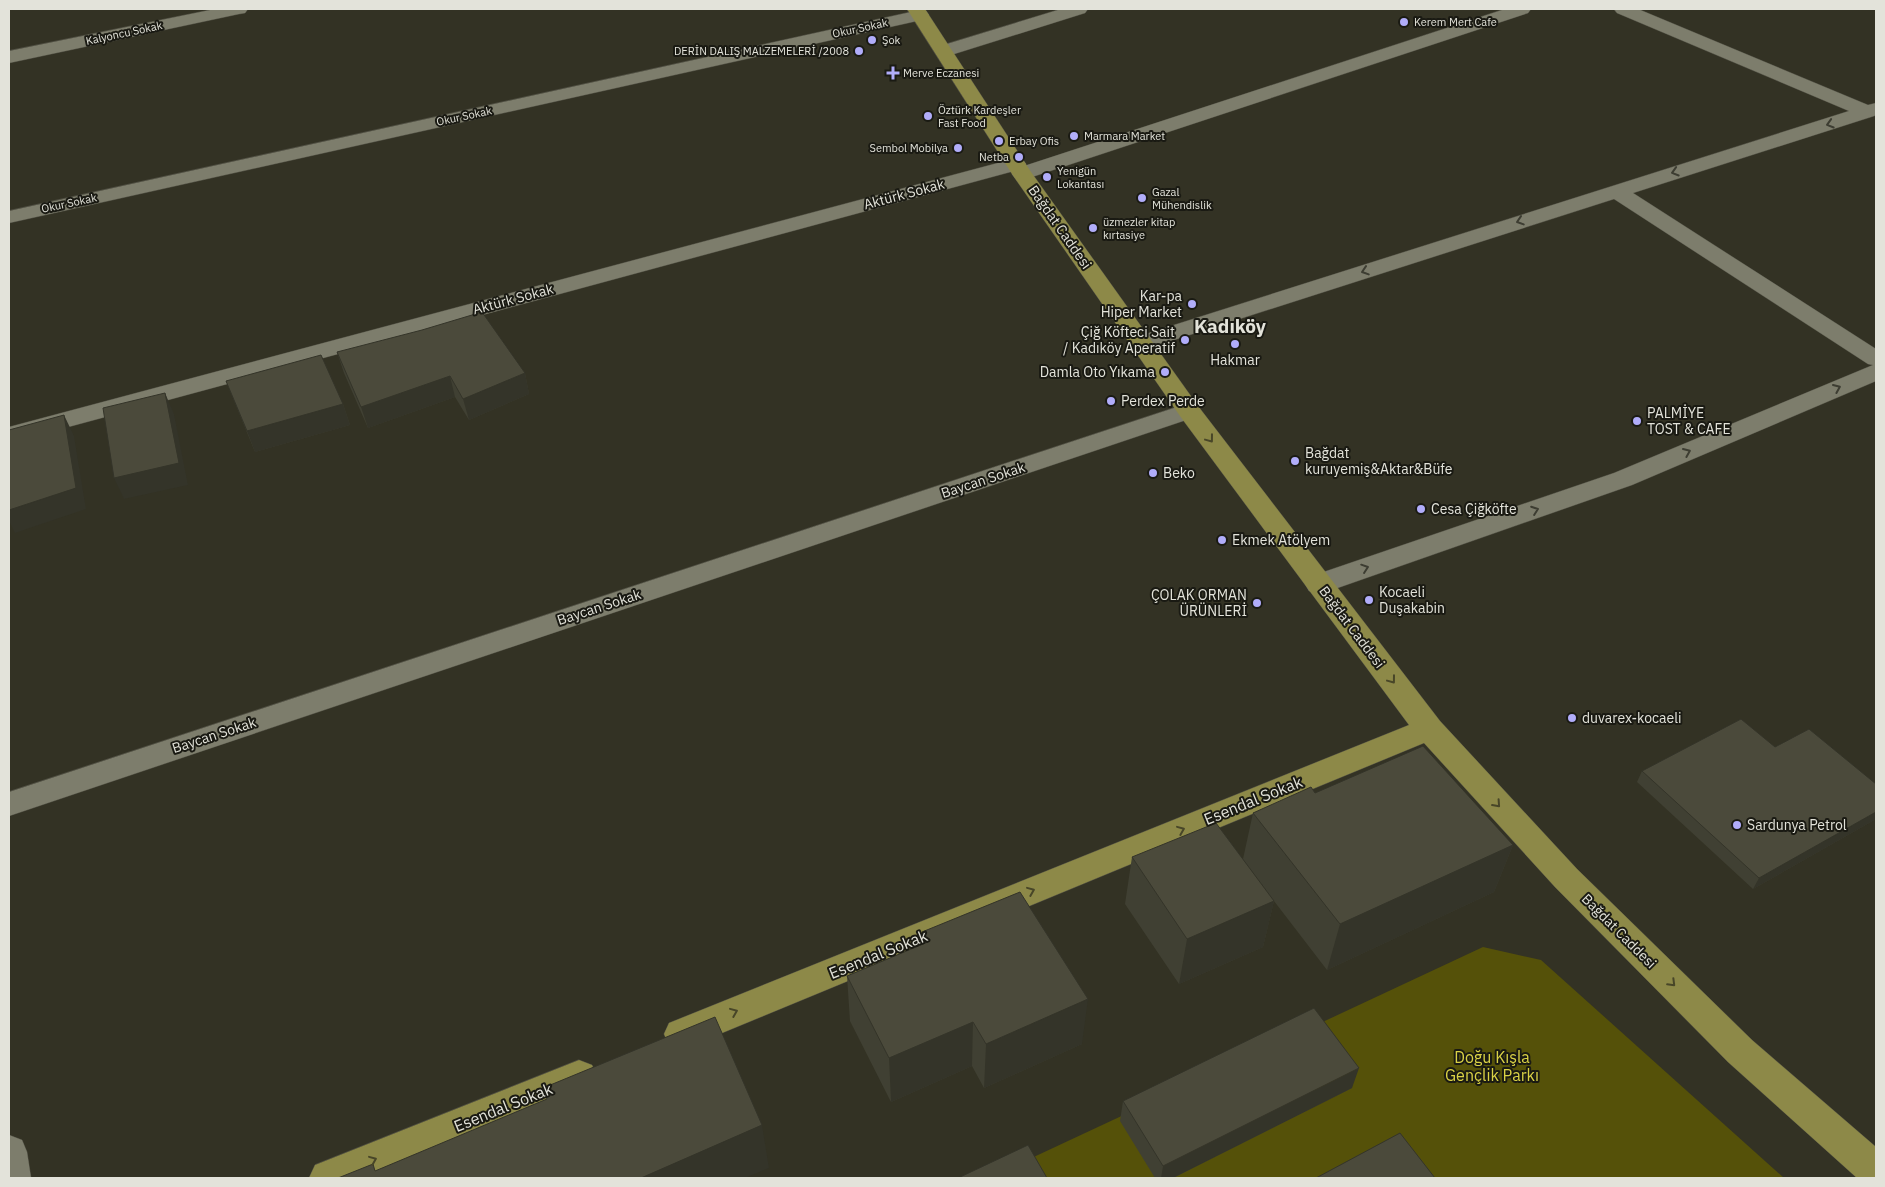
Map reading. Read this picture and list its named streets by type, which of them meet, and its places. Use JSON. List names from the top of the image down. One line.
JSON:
{"streets":{"main road":["Bağdat Caddesi","Esendal Sokak"],"street":["Okur Sokak","Kalyoncu Sokak","Aktürk Sokak","Baycan Sokak"]},"crossings":[["Okur Sokak","Bağdat Caddesi"],["Aktürk Sokak","Bağdat Caddesi"],["Bağdat Caddesi","Baycan Sokak"],["Bağdat Caddesi","Esendal Sokak"]],"one_way":["Bağdat Caddesi","Esendal Sokak"],"districts":["Kadıköy"],"parks":["Doğu Kışla Gençlik Parkı"],"places":{"other":["Kerem Mert Cafe","Şok","DERİN DALIŞ MALZEMELERİ /2008","Öztürk Kardeşler Fast Food","Marmara Market","Erbay Ofis","Sembol Mobilya","Netba","Yenigün Lokantası","Gazal Mühendislik","üzmezler kitap kırtasiye","Kar-pa Hiper Market","Çiğ Köfteci Sait / Kadıköy Aperatif","Hakmar","Damla Oto Yıkama","Perdex Perde","PALMİYE TOST & CAFE","Bağdat kuruyemiş&Aktar&Büfe","Beko","Cesa Çiğköfte","Ekmek Atölyem","Kocaeli Duşakabin","ÇOLAK ORMAN ÜRÜNLERİ","duvarex-kocaeli","Sardunya Petrol"],"health":["Merve Eczanesi"]}}
